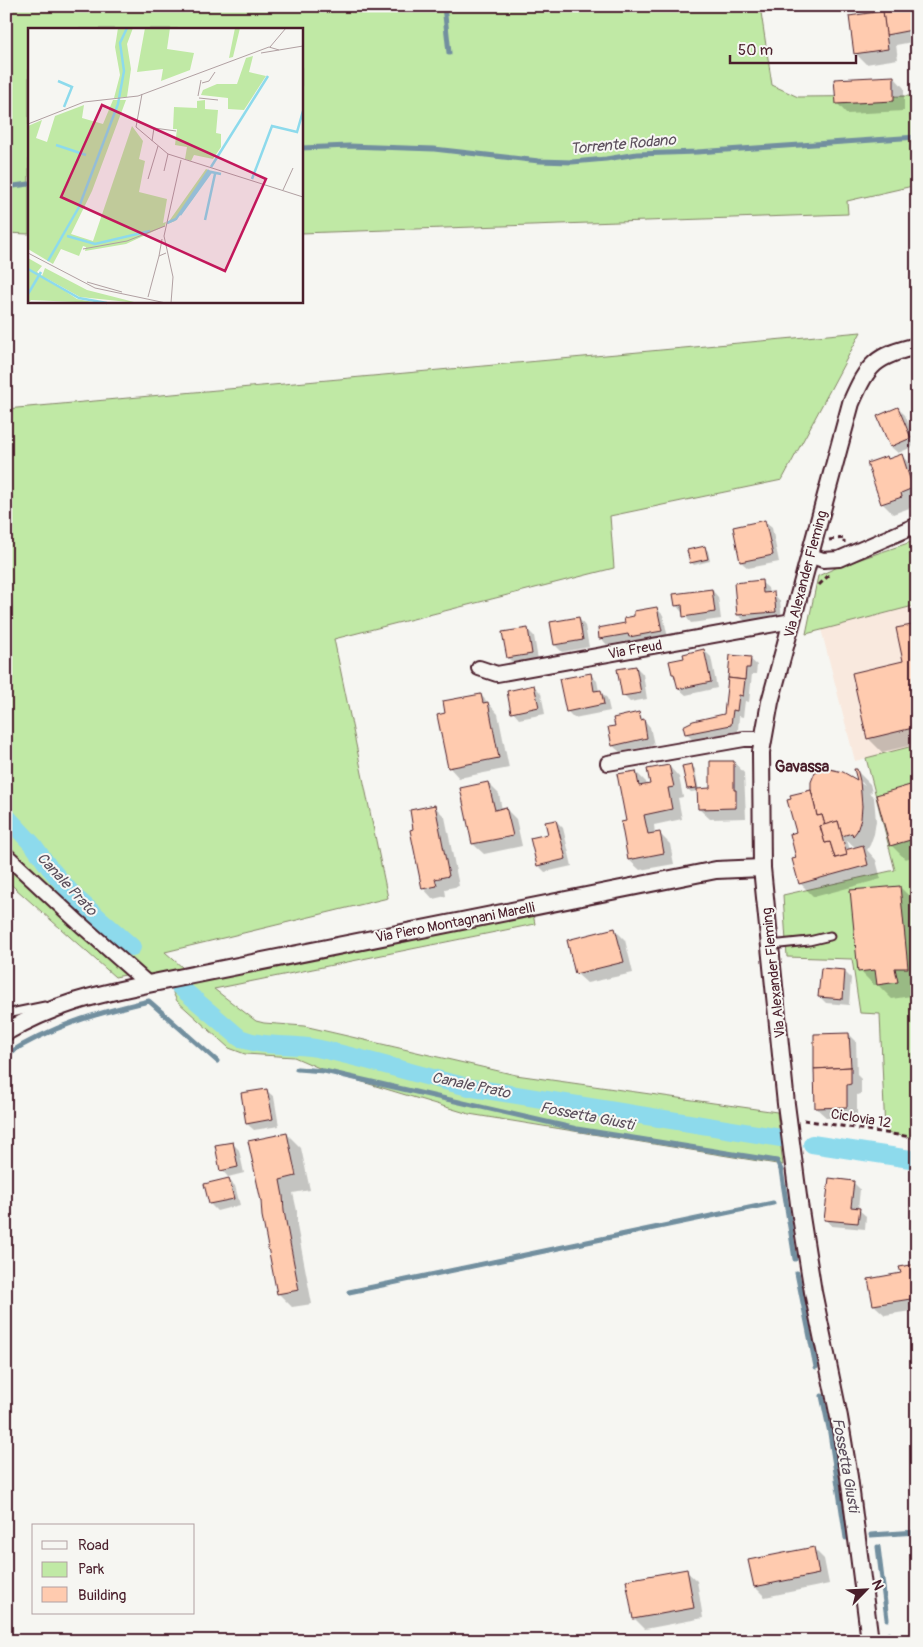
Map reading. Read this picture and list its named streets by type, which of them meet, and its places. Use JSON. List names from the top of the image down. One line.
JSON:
{"streets":{"street":["Via Alexander Fleming","Via Freud","Via Piero Montagnani Marelli"],"path":["Ciclovia 12"]},"crossings":[["Via Alexander Fleming","Via Freud"],["Via Alexander Fleming","Via Piero Montagnani Marelli"]],"districts":["Gavassa"],"water":["Torrente Rodano","Canale Prato","Fossetta Giusti"],"legend":["Road","Park","Building"],"scale_bar":"50 m","north":"top right"}
